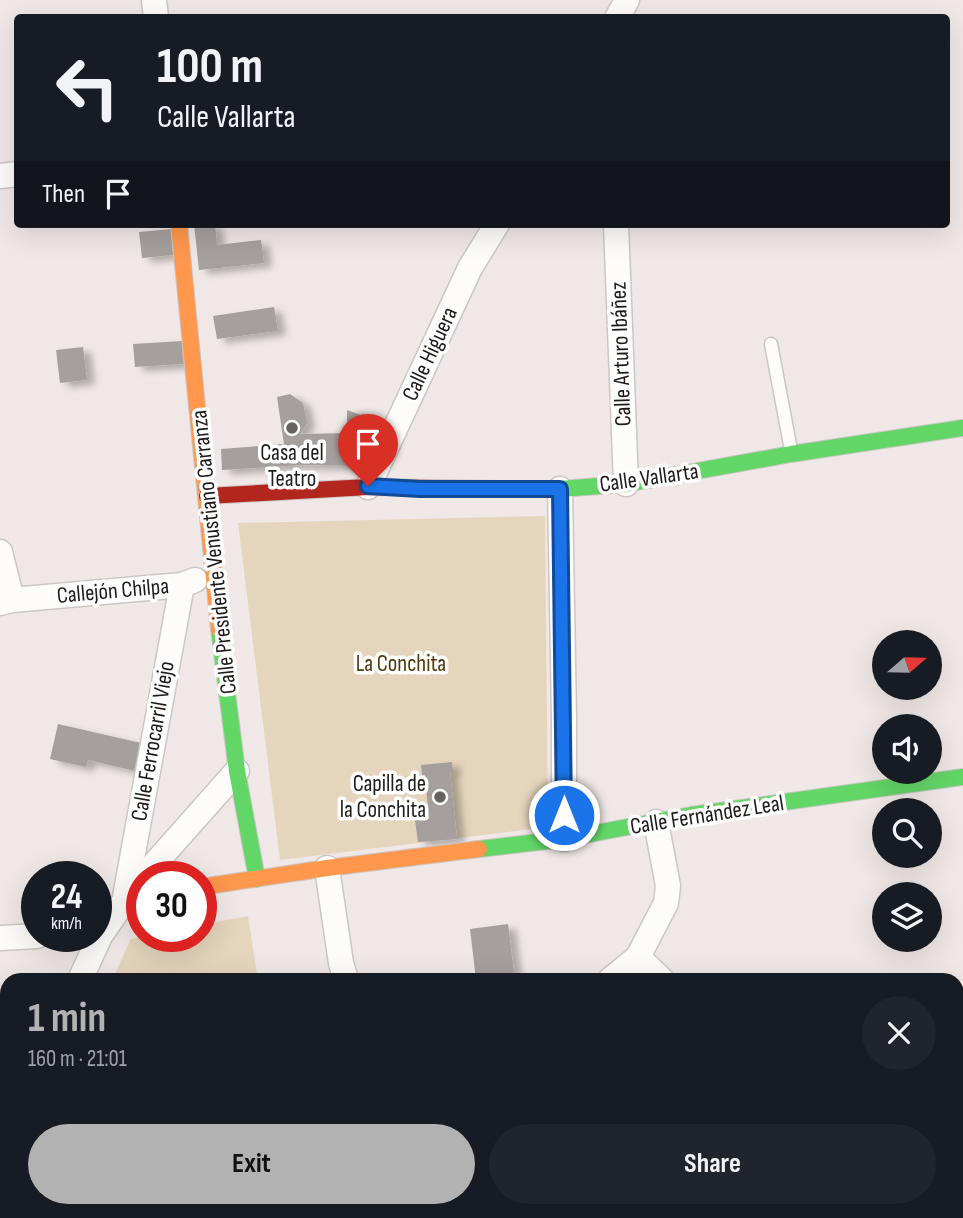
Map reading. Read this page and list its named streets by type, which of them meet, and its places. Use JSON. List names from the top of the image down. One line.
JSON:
{"streets":{"street":["Calle Higuera","Calle Arturo Ibáñez","Calle Vallarta","Calle Presidente Venustiano Carranza","Callejón Chilpa","Calle Ferrocarril Viejo","Calle Fernández Leal"]},"crossings":[["Calle Higuera","Calle Vallarta"],["Calle Arturo Ibáñez","Calle Vallarta"],["Calle Vallarta","Calle Presidente Venustiano Carranza"],["Calle Presidente Venustiano Carranza","Callejón Chilpa"],["Calle Presidente Venustiano Carranza","Calle Fernández Leal"],["Callejón Chilpa","Calle Ferrocarril Viejo"]],"parks":["La Conchita"],"places":["Casa del Teatro","Capilla de la Conchita"],"north":"right","page":{"turn":["100 m","Calle Vallarta"],"then":"Then","speed":"24 km/h","limit":"30","heading":["1 min","160 m · 21:01"],"buttons":["Exit","Share"]}}
